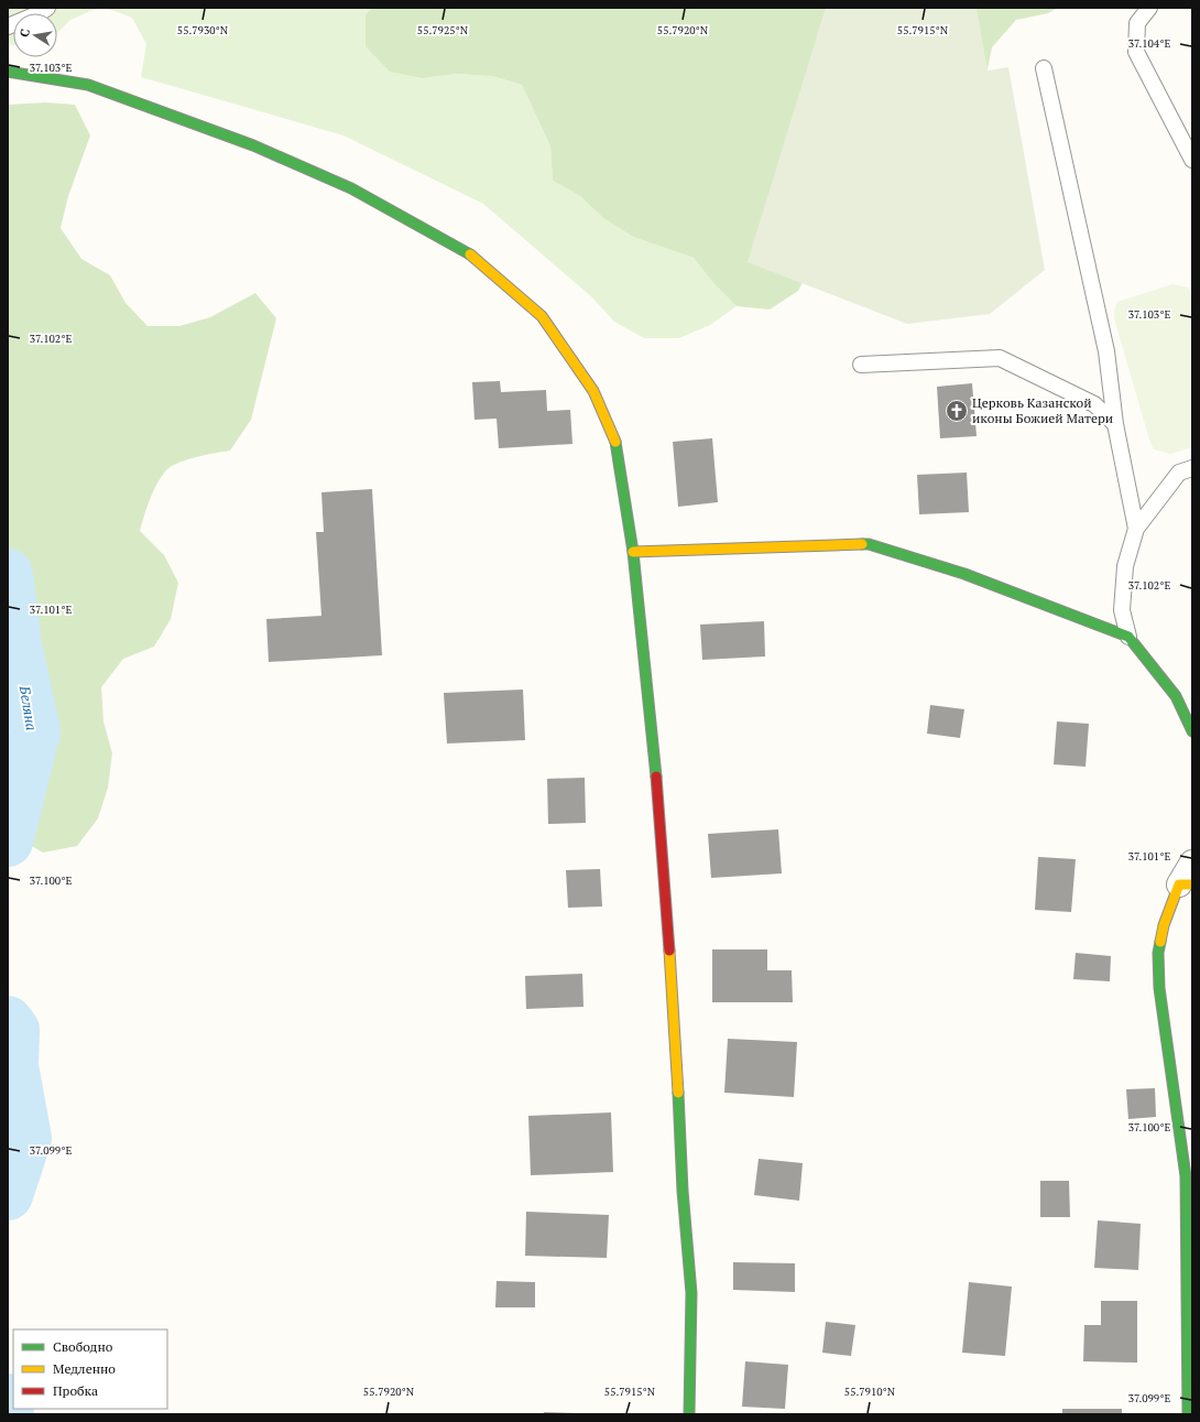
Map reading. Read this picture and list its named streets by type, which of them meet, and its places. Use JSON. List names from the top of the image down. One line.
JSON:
{"water":["Беляна"],"places":{"church":["Церковь Казанской иконы Божией Матери"]},"legend":["Свободно","Медленно","Пробка"],"north":"left","coordinates":["55.7930°N","55.7925°N","55.7920°N","55.7915°N","37.104°E","37.103°E","37.102°E","37.101°E","37.100°E","37.099°E","55.7910°N"]}
